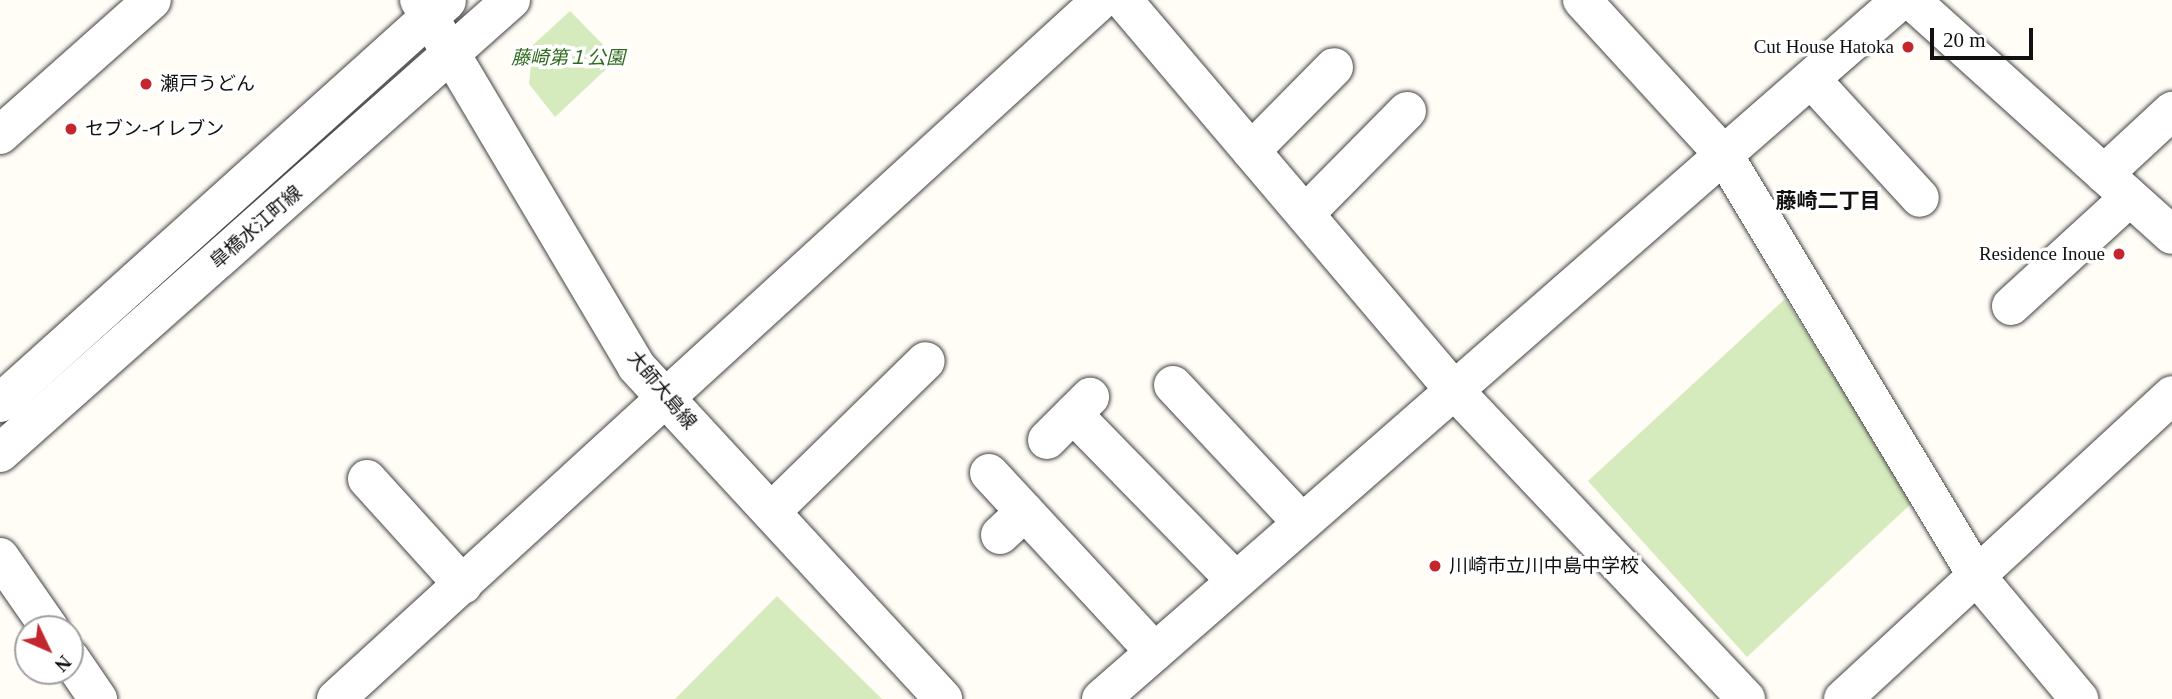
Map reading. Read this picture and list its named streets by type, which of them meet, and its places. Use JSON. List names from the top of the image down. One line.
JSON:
{"streets":{"street":["皐橋水江町線","大師大島線"]},"crossings":[["皐橋水江町線","大師大島線"]],"districts":["藤崎二丁目"],"parks":["藤崎第１公園"],"places":["Cut House Hatoka","瀬戸うどん","セブン-イレブン","Residence Inoue","川崎市立川中島中学校"],"scale_bar":"20 m","north":"bottom right"}
